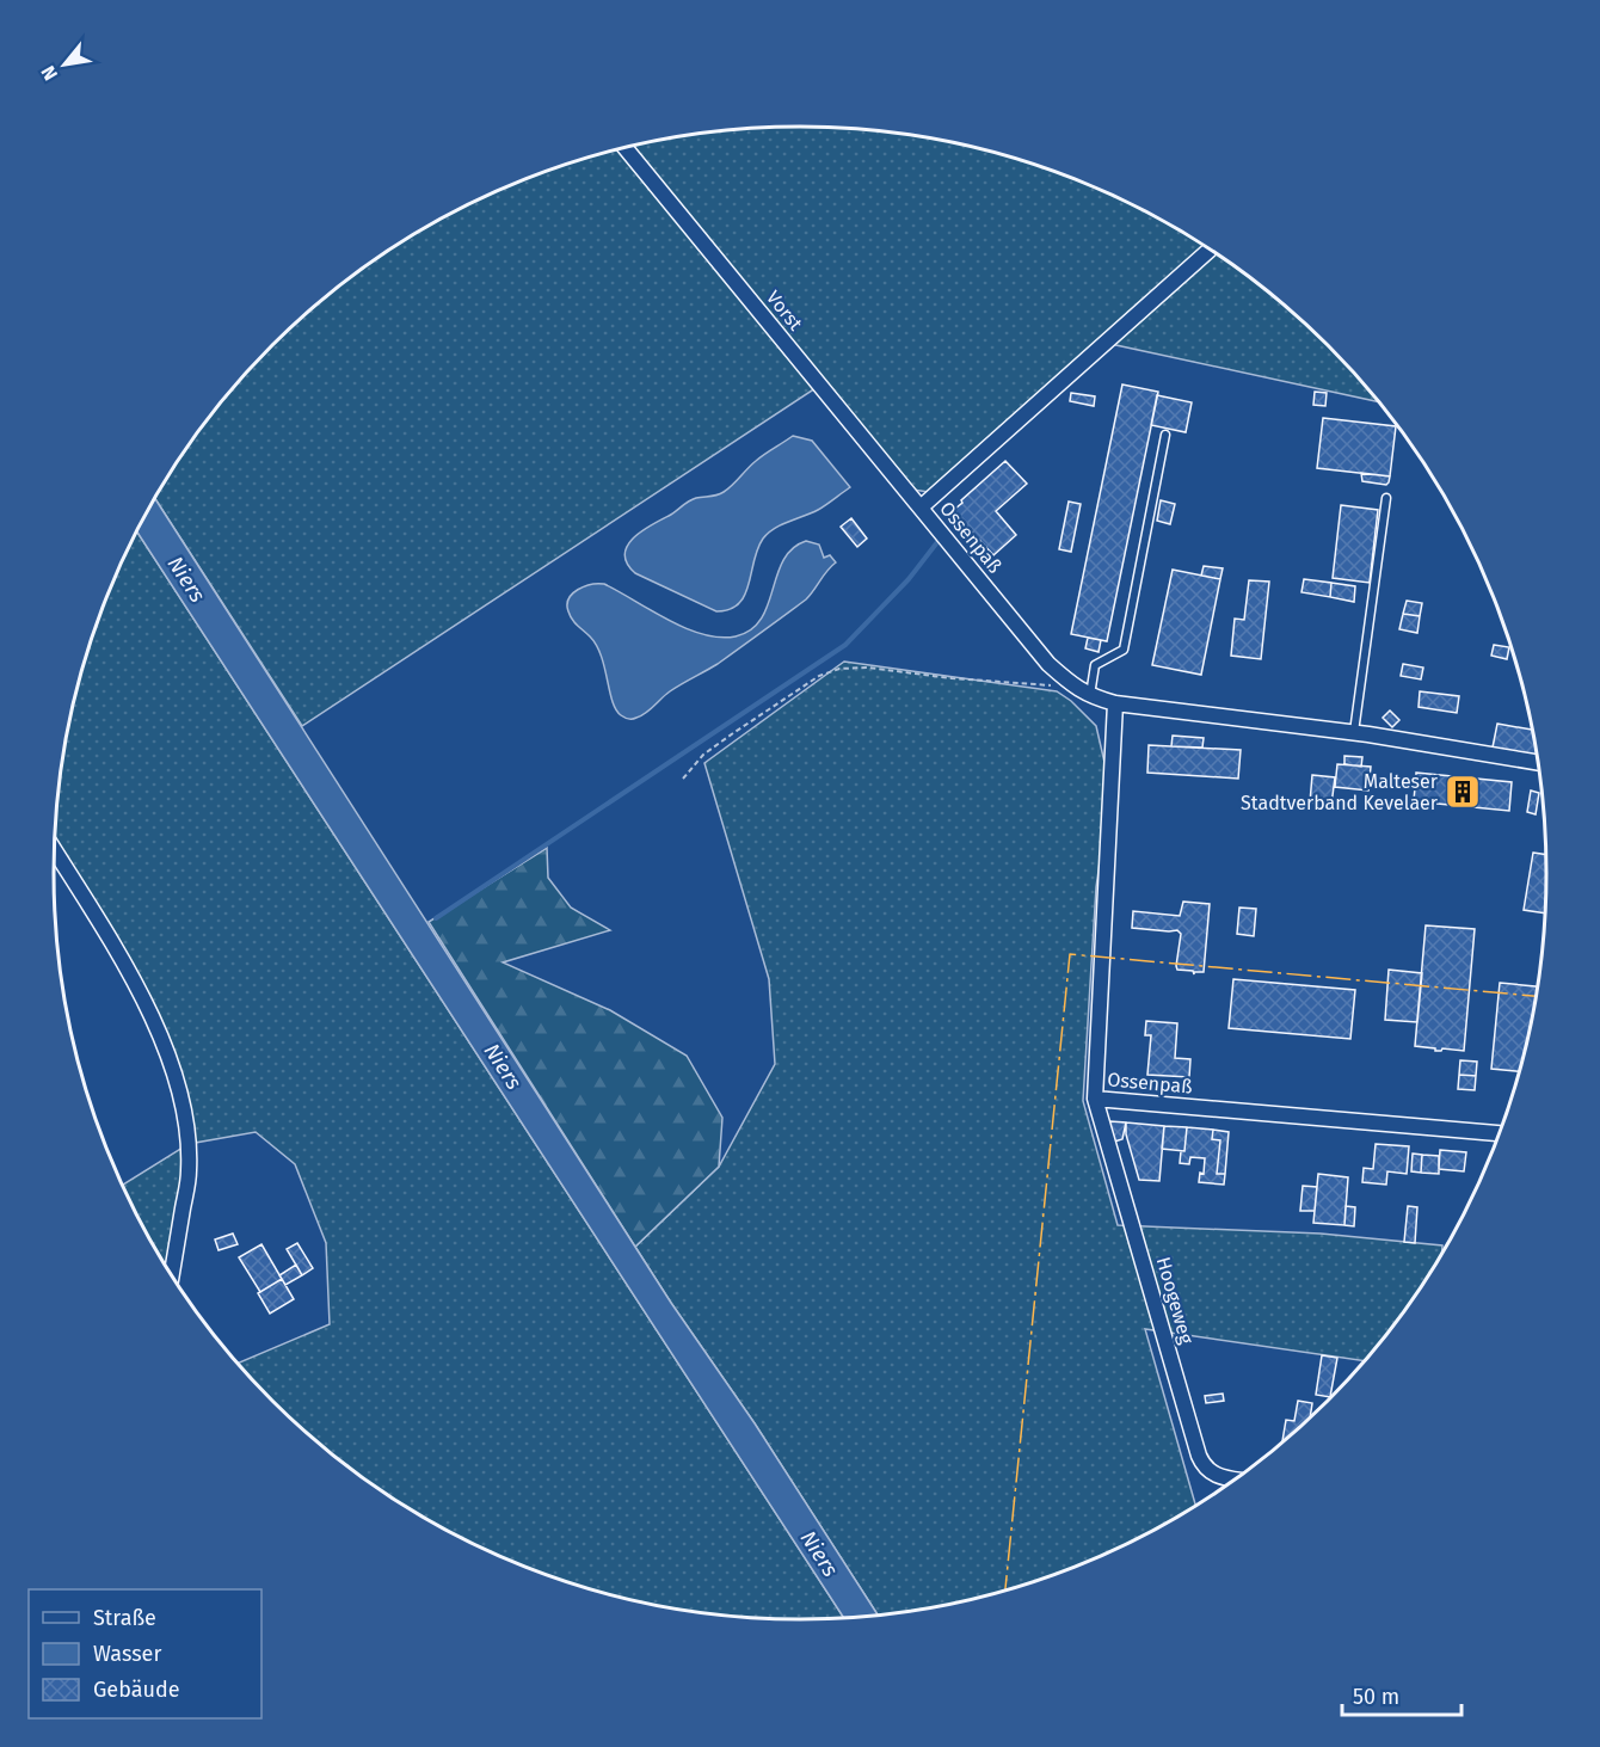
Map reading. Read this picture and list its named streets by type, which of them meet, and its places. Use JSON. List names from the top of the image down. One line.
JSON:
{"streets":{"street":["Vorst","Ossenpaß","Hoogeweg"]},"crossings":[["Vorst","Ossenpaß"],["Ossenpaß","Hoogeweg"]],"water":["Niers"],"places":{"building":["Malteser Stadtverband Kevelaer"]},"legend":["Straße","Wasser","Gebäude"],"scale_bar":"50 m","north":"bottom left"}
